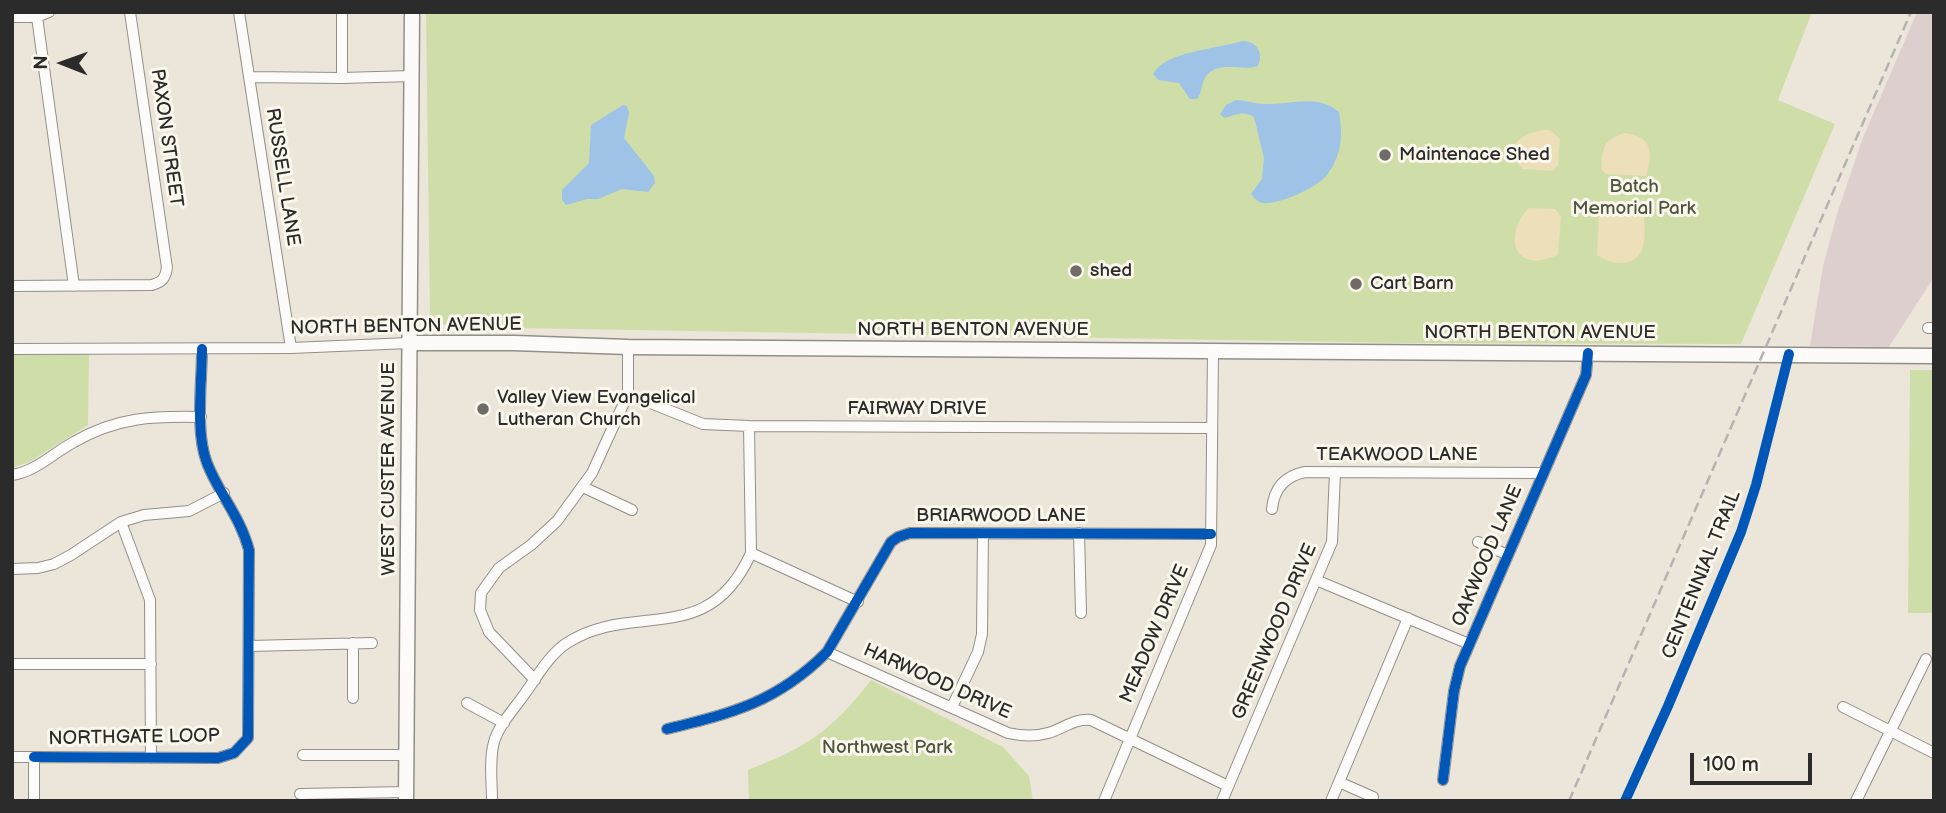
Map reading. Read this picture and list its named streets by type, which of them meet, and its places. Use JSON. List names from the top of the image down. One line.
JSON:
{"streets":{"main road":["NORTH BENTON AVENUE","WEST CUSTER AVENUE"],"street":["PAXON STREET","RUSSELL LANE","FAIRWAY DRIVE","TEAKWOOD LANE","BRIARWOOD LANE","OAKWOOD LANE","GREENWOOD DRIVE","MEADOW DRIVE","HARWOOD DRIVE","NORTHGATE LOOP"],"cycle path":["CENTENNIAL TRAIL"]},"crossings":[["RUSSELL LANE","NORTH BENTON AVENUE"],["NORTH BENTON AVENUE","WEST CUSTER AVENUE"],["NORTH BENTON AVENUE","OAKWOOD LANE"],["NORTH BENTON AVENUE","MEADOW DRIVE"],["NORTH BENTON AVENUE","NORTHGATE LOOP"],["FAIRWAY DRIVE","MEADOW DRIVE"],["TEAKWOOD LANE","OAKWOOD LANE"],["TEAKWOOD LANE","GREENWOOD DRIVE"],["BRIARWOOD LANE","MEADOW DRIVE"],["BRIARWOOD LANE","HARWOOD DRIVE"],["GREENWOOD DRIVE","HARWOOD DRIVE"],["MEADOW DRIVE","HARWOOD DRIVE"]],"parks":["Batch Memorial Park","Northwest Park"],"places":["Maintenace Shed","shed","Cart Barn","Valley View Evangelical Lutheran Church"],"scale_bar":"100 m","north":"left"}
